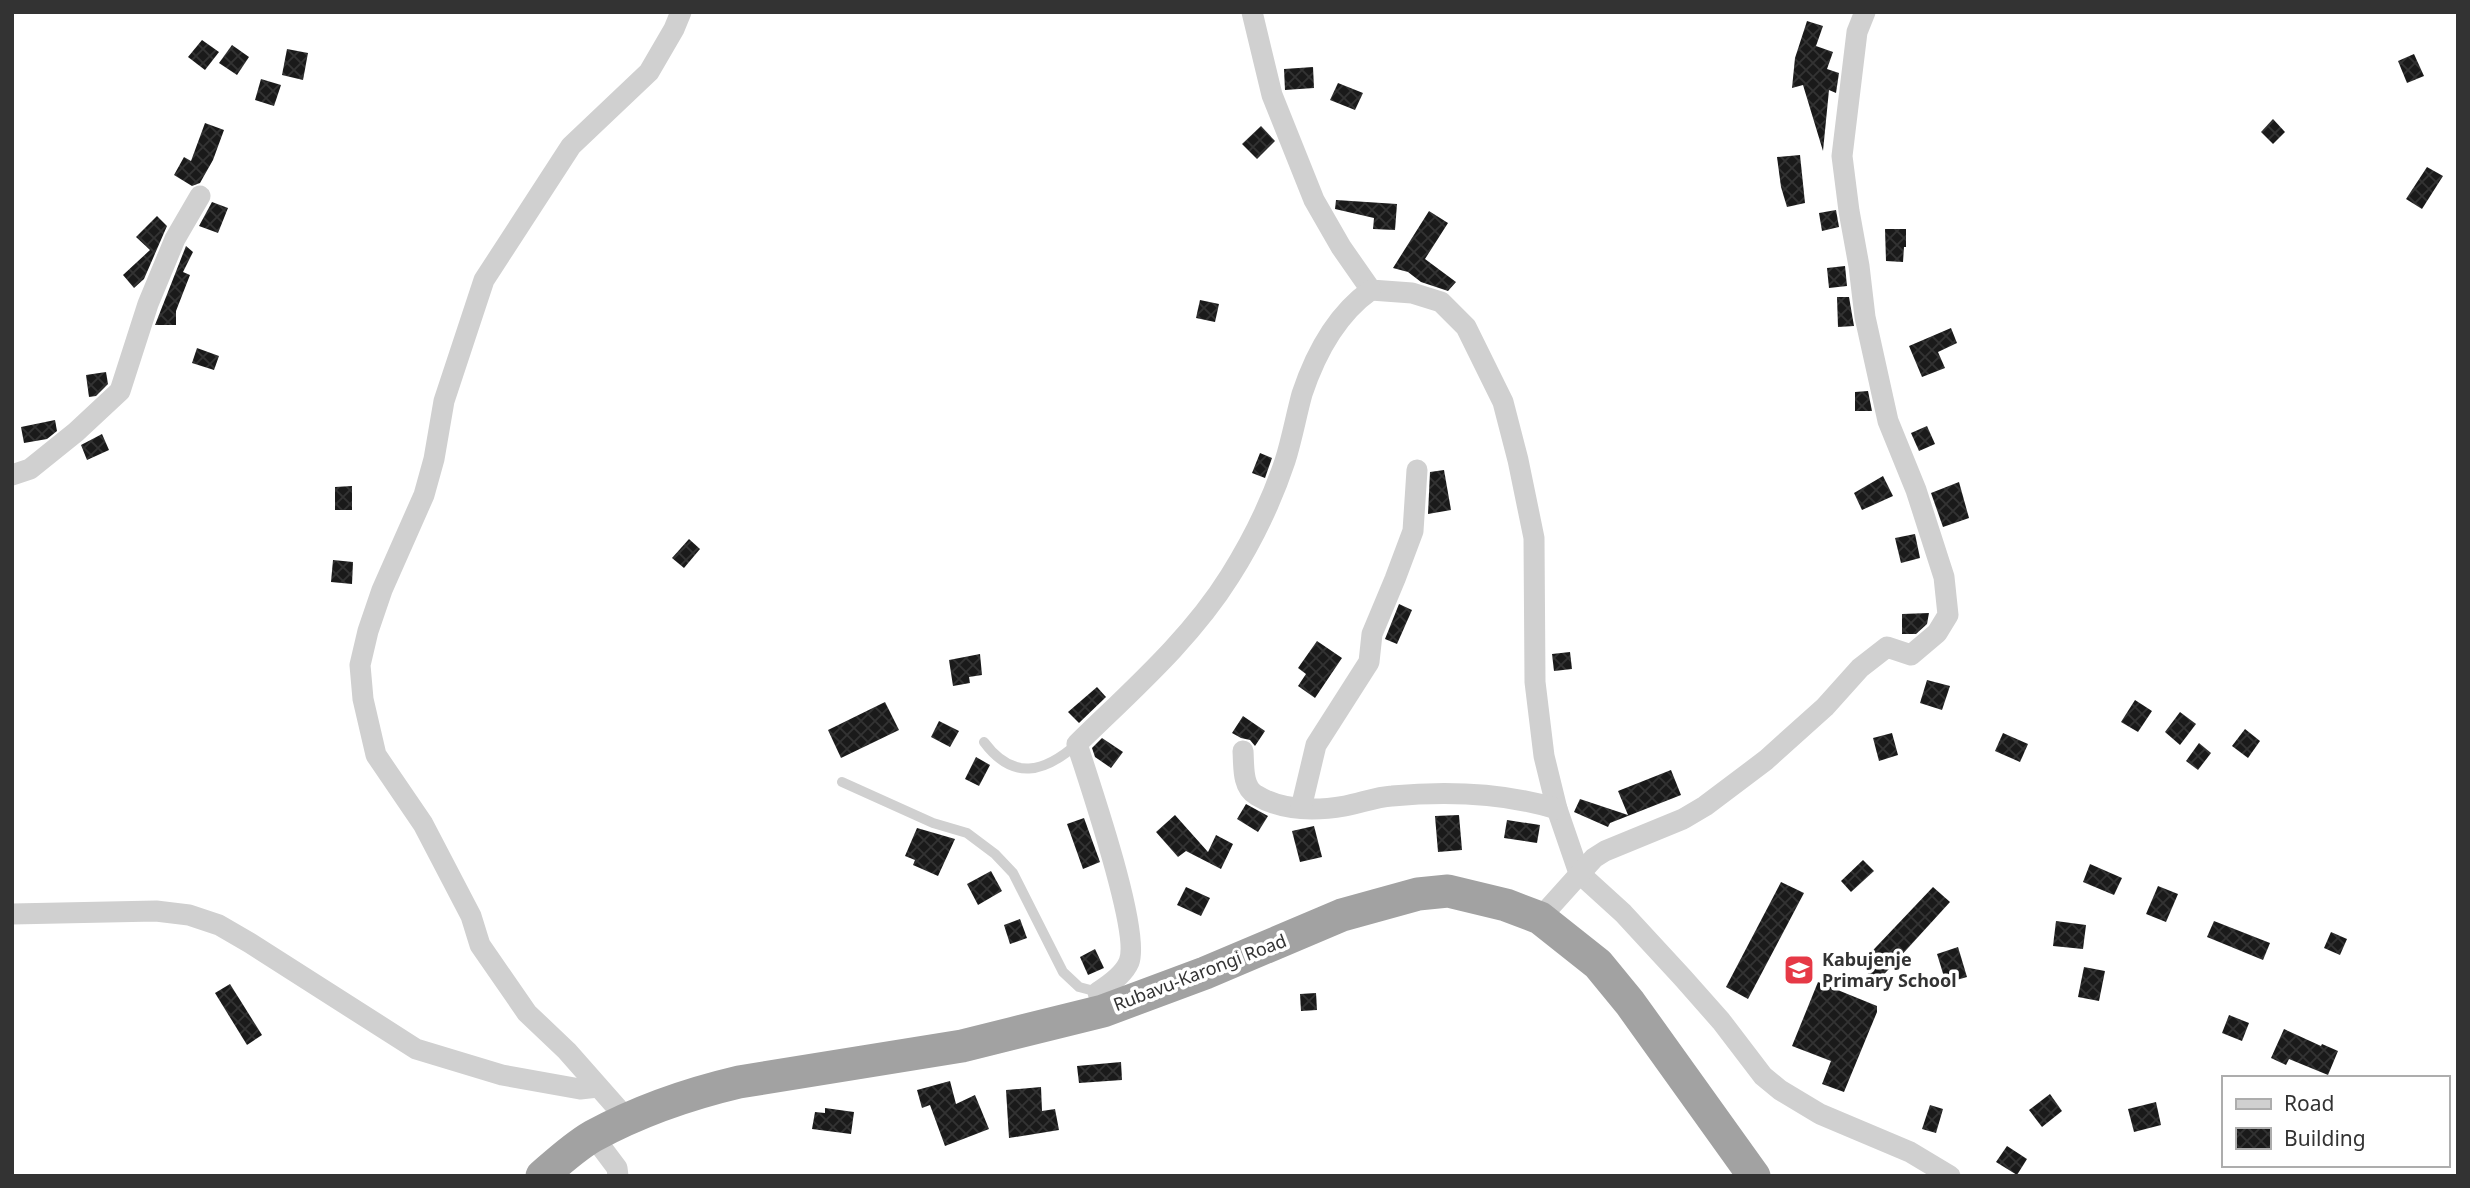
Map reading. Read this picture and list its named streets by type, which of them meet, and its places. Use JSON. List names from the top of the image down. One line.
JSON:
{"streets":{"highway":["Rubavu-Karongi Road"]},"places":{"school or university":["Kabujenje Primary School"]},"legend":["Road","Building"]}
